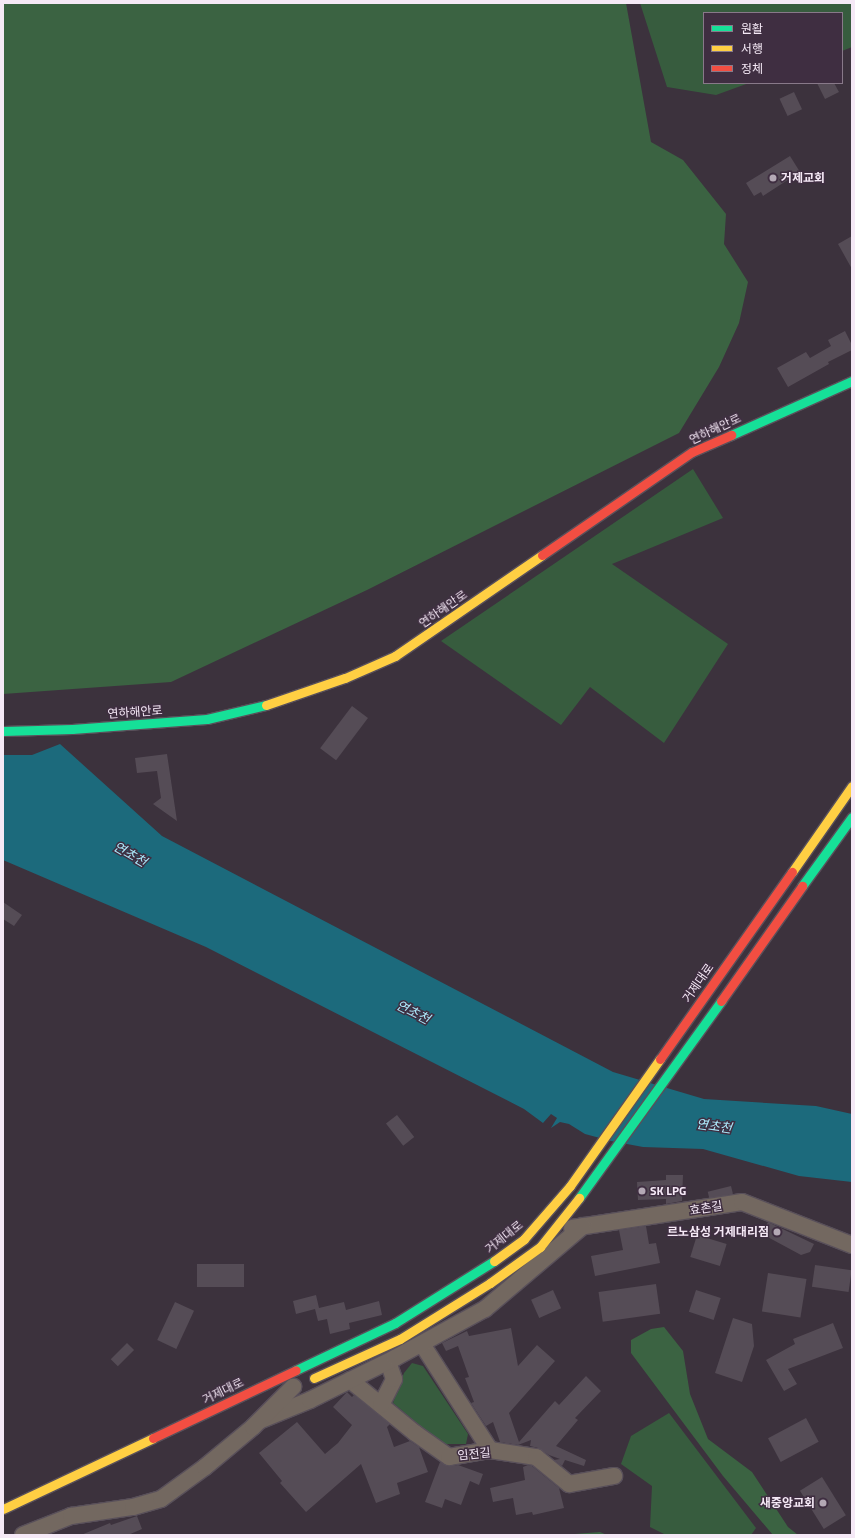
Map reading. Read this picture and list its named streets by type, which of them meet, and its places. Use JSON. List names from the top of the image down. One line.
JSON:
{"streets":{"main road":["연하해안로","거제대로"],"street":["효촌길","임전길"]},"water":["연초천"],"places":["거제교회","SK LPG","르노삼성 거제대리점","새중앙교회"],"legend":["원활","서행","정체"]}
